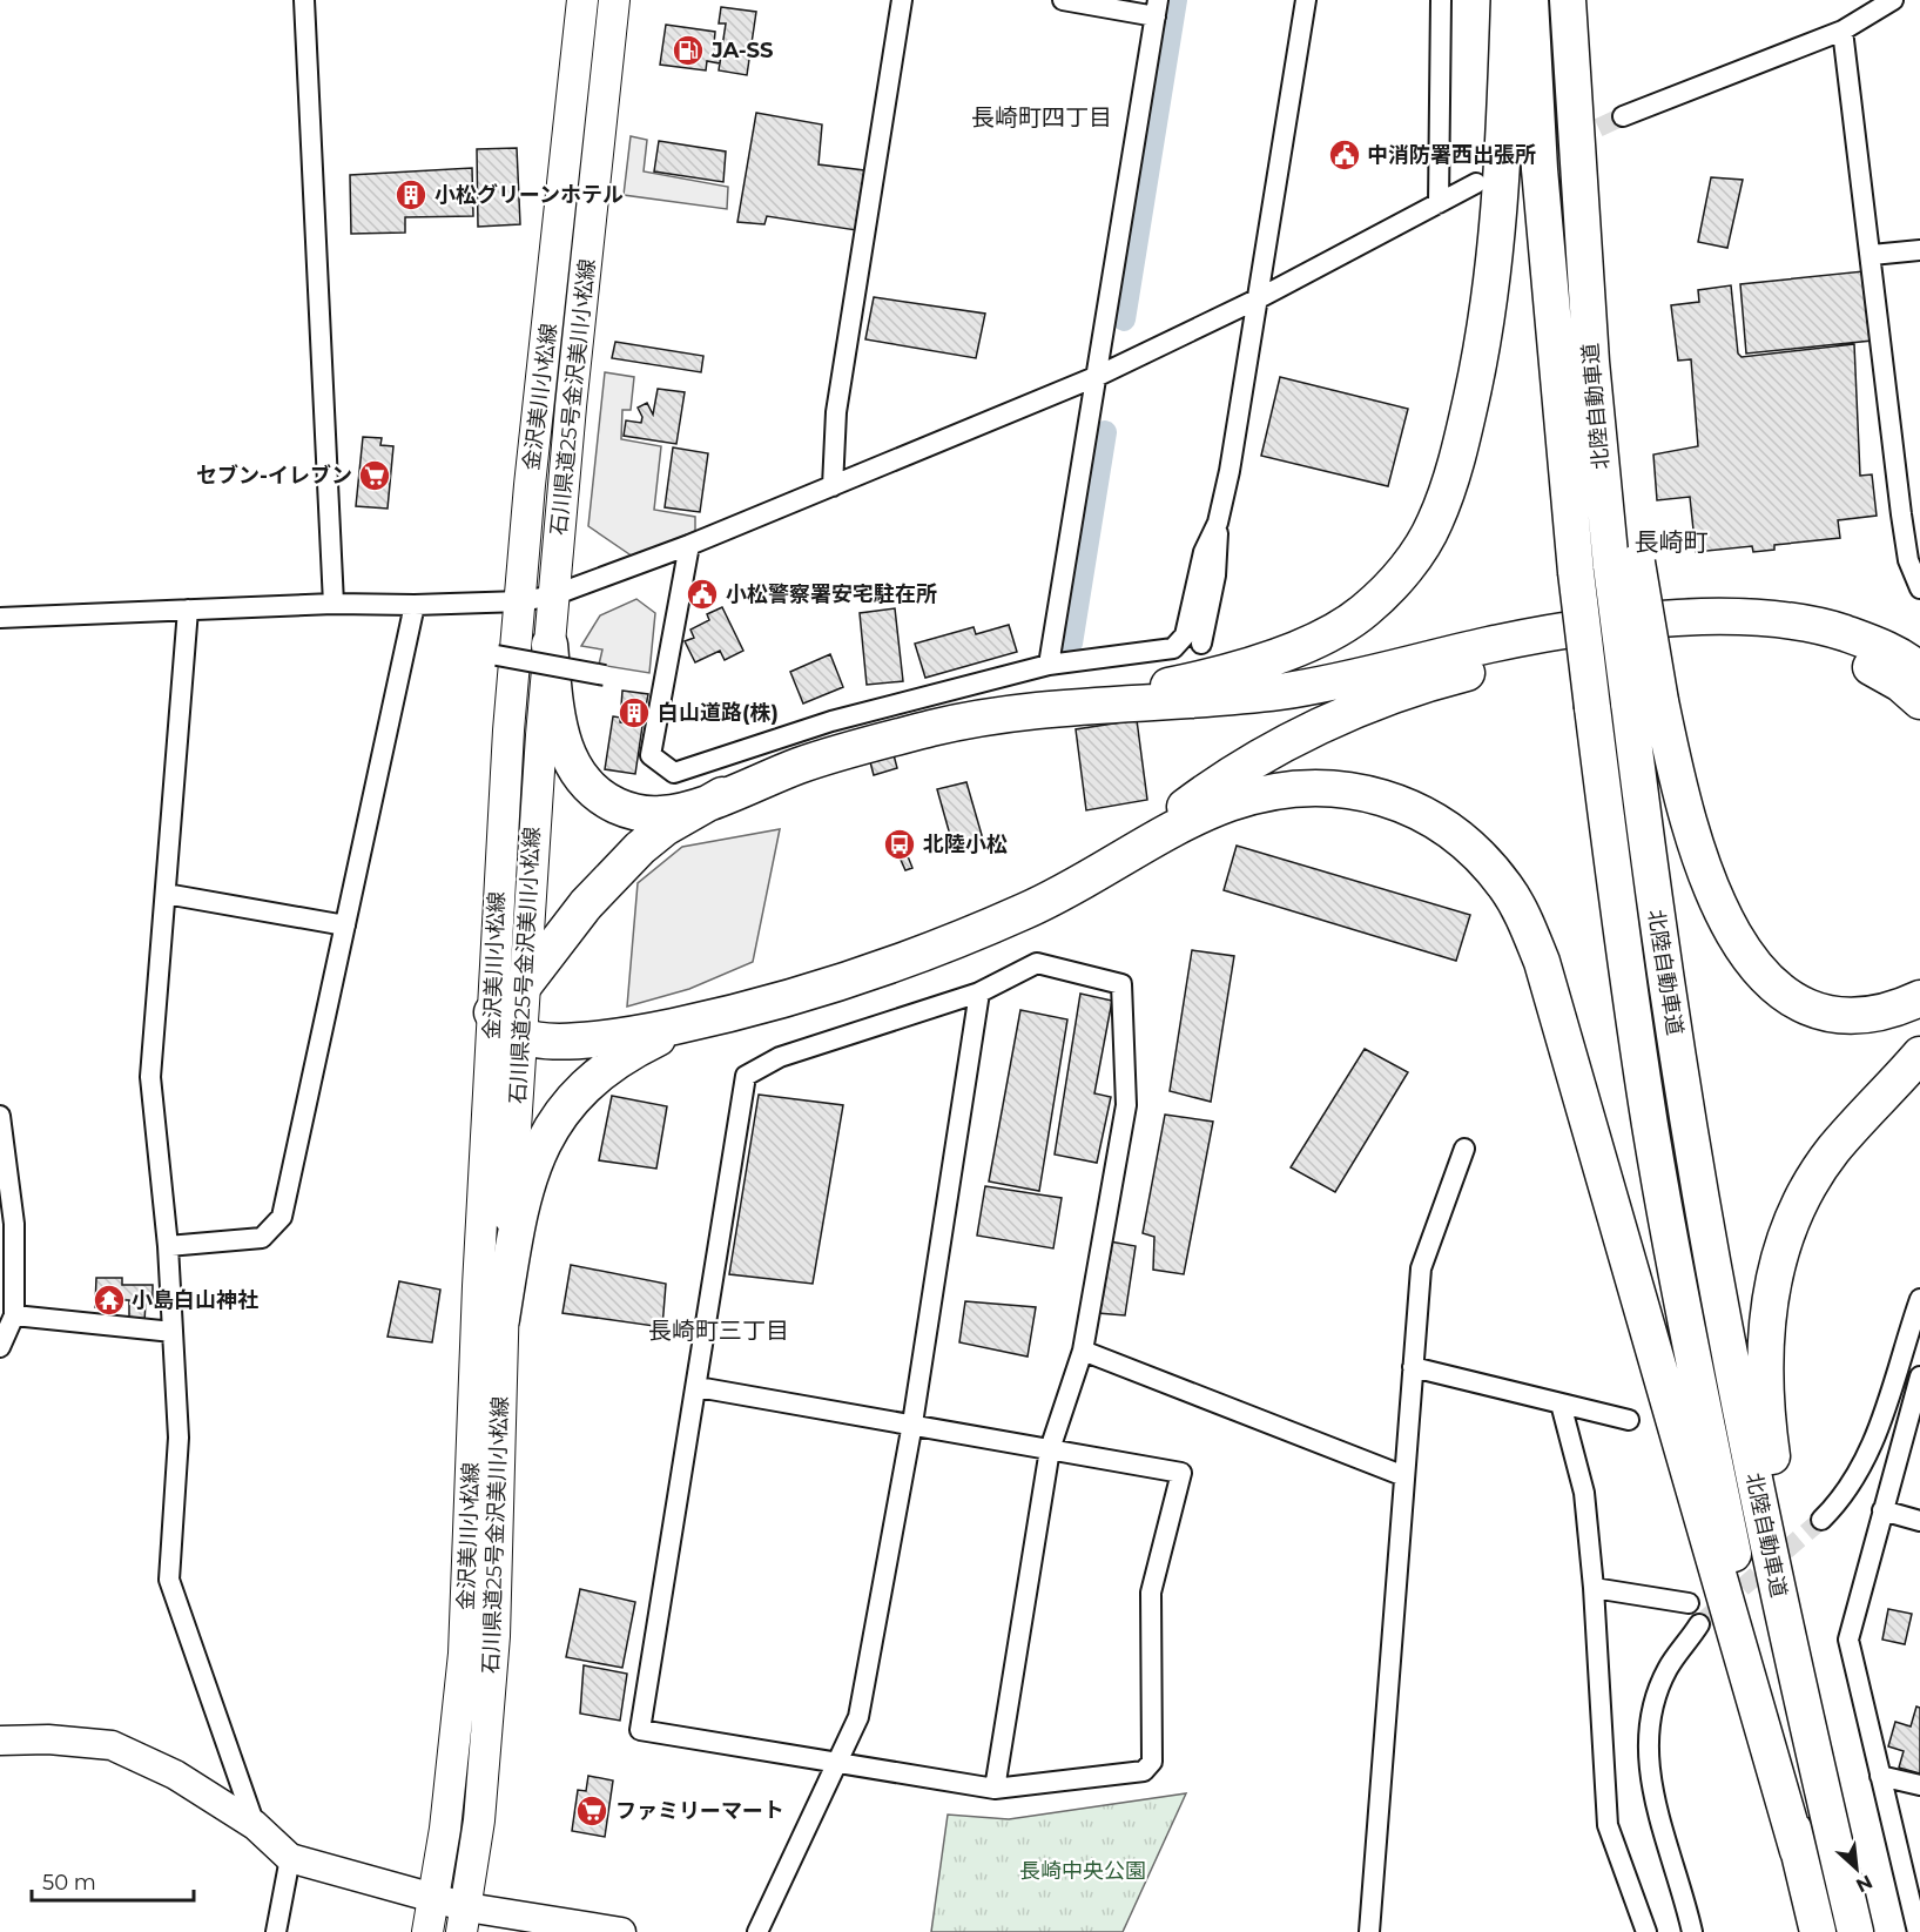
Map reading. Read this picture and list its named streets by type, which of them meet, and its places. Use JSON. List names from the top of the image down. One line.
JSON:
{"streets":{"highway":["北陸自動車道"],"main road":["金沢美川小松線","石川県道25号金沢美川小松線"]},"districts":["長崎町四丁目","長崎町","長崎町三丁目"],"parks":["長崎中央公園"],"places":{"fuel station":["JA-SS"],"public building":["中消防署西出張所","小松警察署安宅駐在所"],"building":["小松グリーンホテル","白山道路(株)"],"supermarket":["セブン-イレブン","ファミリーマート"],"bus stop":["北陸小松"],"temple":["小島白山神社"]},"scale_bar":"50 m","north":"bottom right"}
